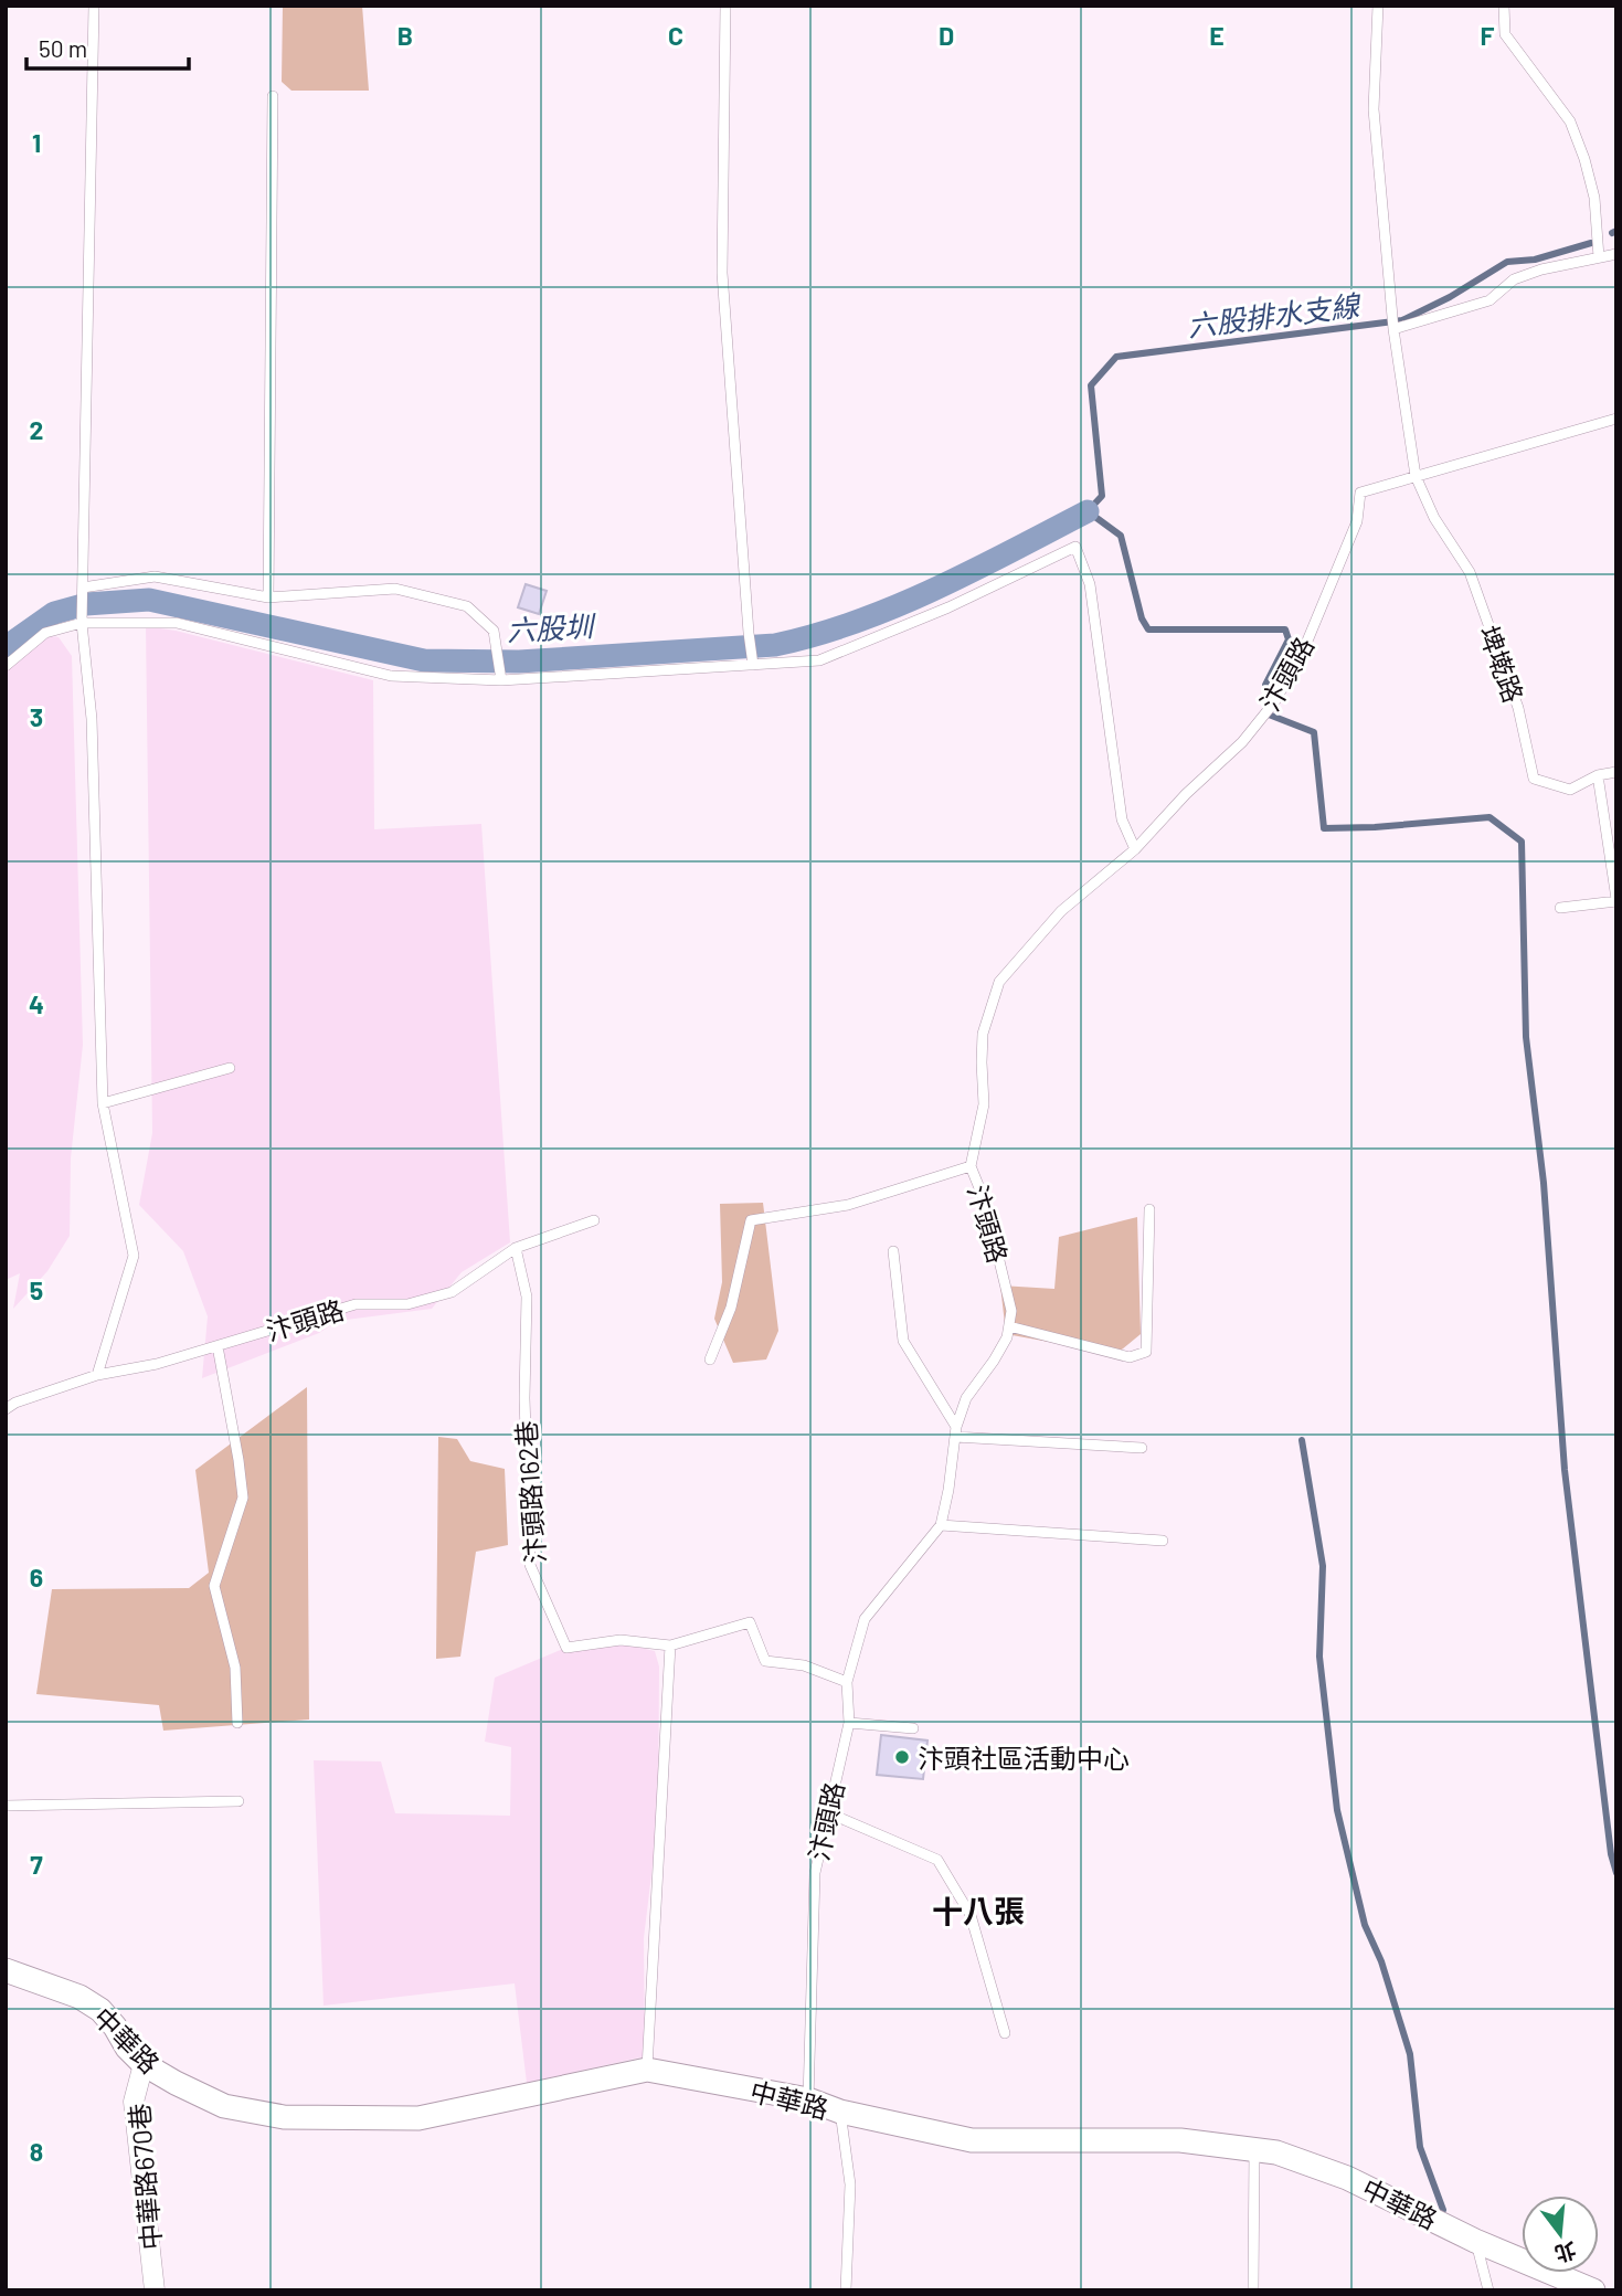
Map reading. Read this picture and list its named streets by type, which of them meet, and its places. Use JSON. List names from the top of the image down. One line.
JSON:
{"streets":{"street":["中華路","中華路670巷"],"lane":["埤墘路","汴頭路","汴頭路162巷"]},"crossings":[["埤墘路","汴頭路"],["汴頭路","汴頭路162巷"],["汴頭路","中華路"],["中華路","中華路670巷"]],"districts":["十八張"],"water":["六股排水支線","六股圳"],"places":["汴頭社區活動中心"],"scale_bar":"50 m","north":"bottom","grid":{"columns":["B","C","D","E","F"],"rows":["1","2","3","4","5","6","7","8"]}}
